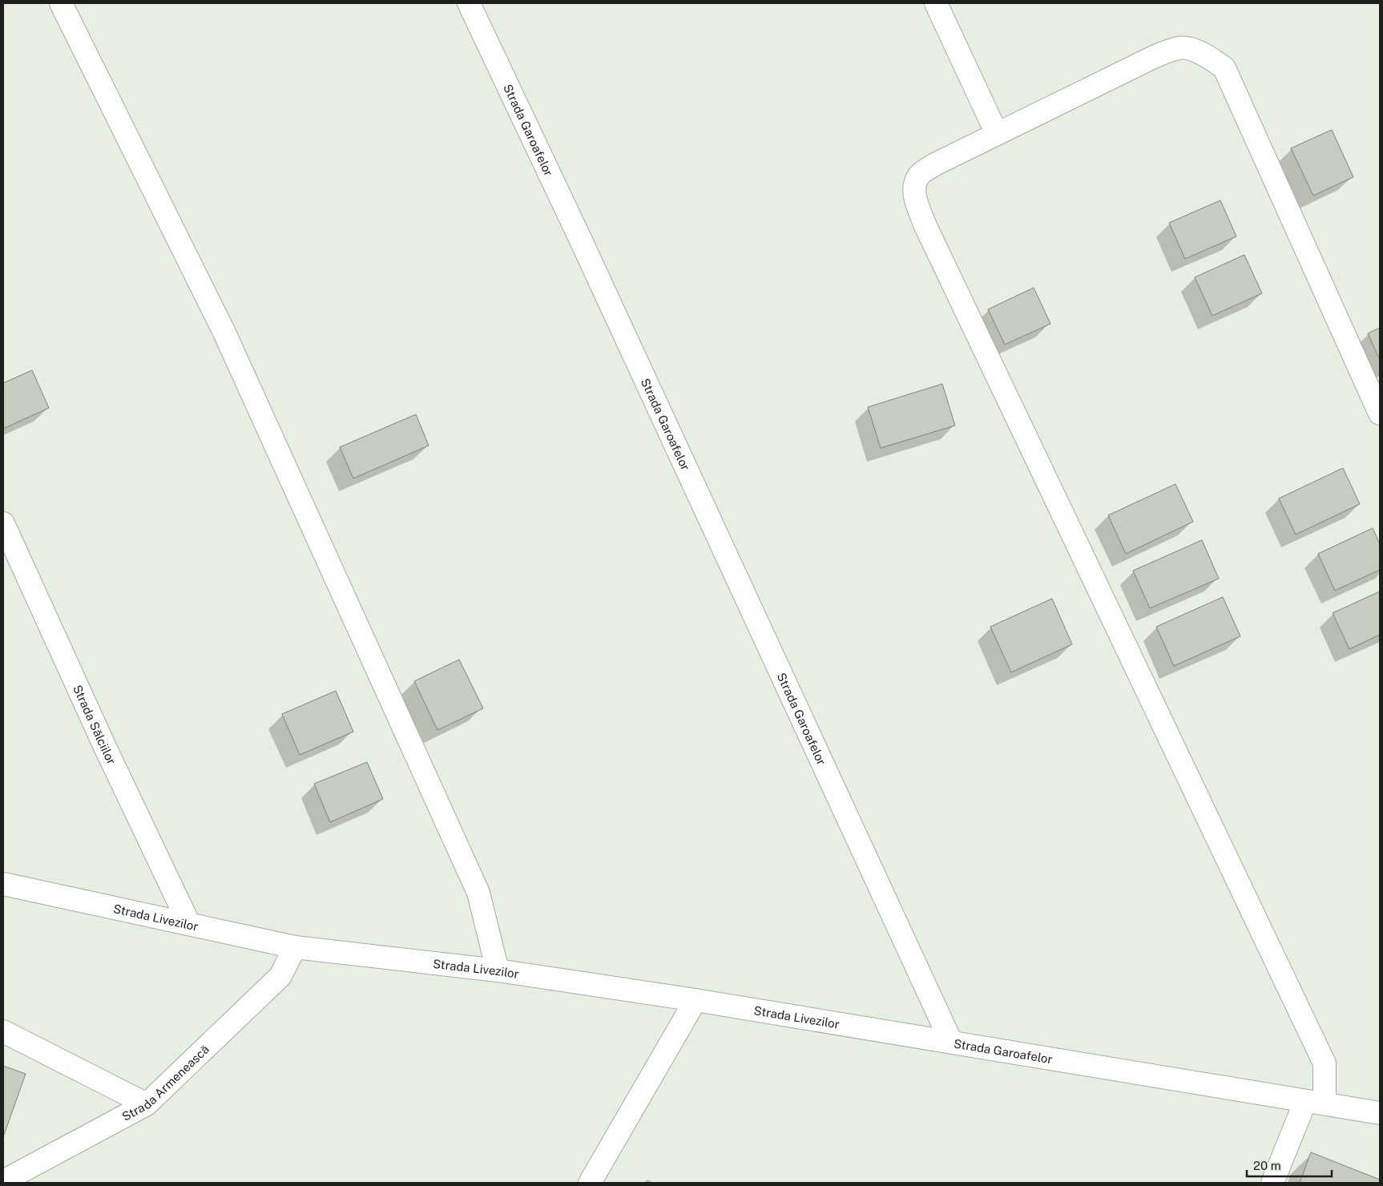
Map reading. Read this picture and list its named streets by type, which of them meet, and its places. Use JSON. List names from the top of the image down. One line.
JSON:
{"streets":{"street":["Strada Garoafelor","Strada Sălciilor","Strada Livezilor","Strada Armenească"]},"crossings":[["Strada Garoafelor","Strada Livezilor"],["Strada Sălciilor","Strada Livezilor"],["Strada Livezilor","Strada Armenească"]],"scale_bar":"20 m"}
